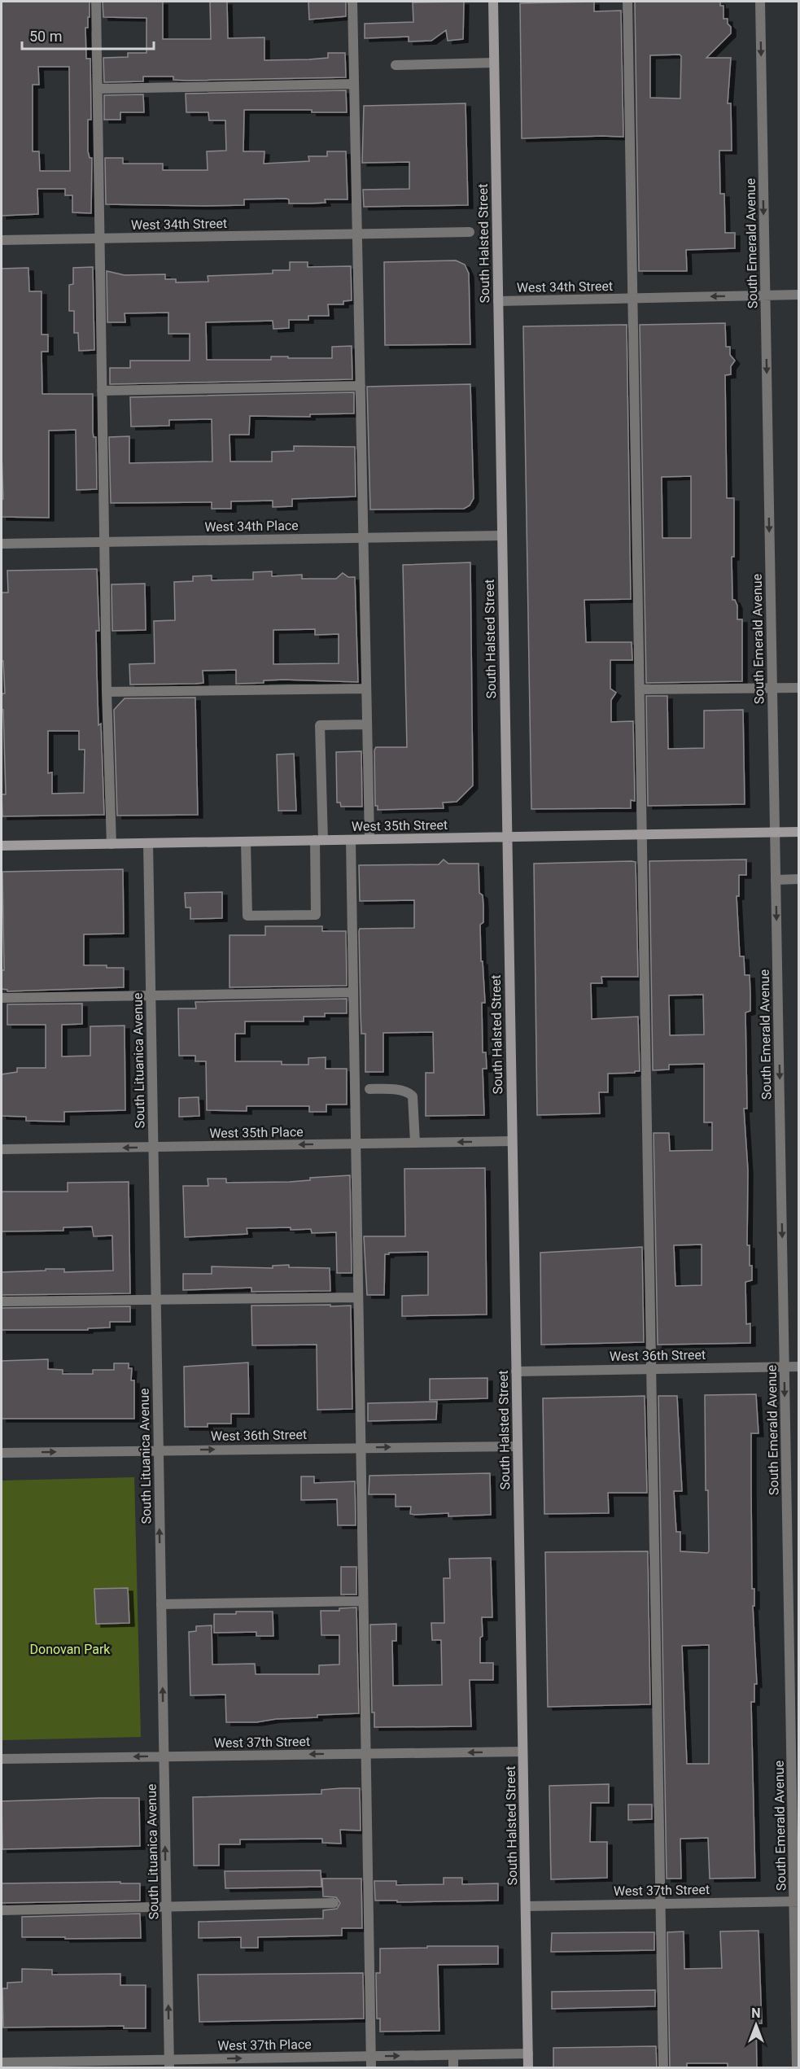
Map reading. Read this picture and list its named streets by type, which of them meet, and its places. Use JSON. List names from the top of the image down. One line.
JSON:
{"streets":{"main road":["South Halsted Street","West 35th Street"],"street":["West 34th Street","South Emerald Avenue","West 34th Place","South Lituanica Avenue","West 35th Place","West 36th Street","West 37th Street","West 37th Place"]},"crossings":[["West 34th Street","South Halsted Street"],["West 34th Street","South Emerald Avenue"],["South Halsted Street","West 34th Place"],["South Halsted Street","West 35th Street"],["South Halsted Street","West 35th Place"],["South Halsted Street","West 36th Street"],["South Halsted Street","West 37th Street"],["South Halsted Street","West 37th Place"],["South Emerald Avenue","West 35th Street"],["South Emerald Avenue","West 36th Street"],["South Emerald Avenue","West 37th Street"],["West 35th Street","South Lituanica Avenue"],["South Lituanica Avenue","West 35th Place"],["South Lituanica Avenue","West 36th Street"],["South Lituanica Avenue","West 37th Street"],["South Lituanica Avenue","West 37th Place"]],"one_way":["South Emerald Avenue","South Lituanica Avenue","West 35th Place","West 36th Street","West 37th Street","West 37th Place"],"parks":["Donovan Park"],"scale_bar":"50 m","north":"top"}
